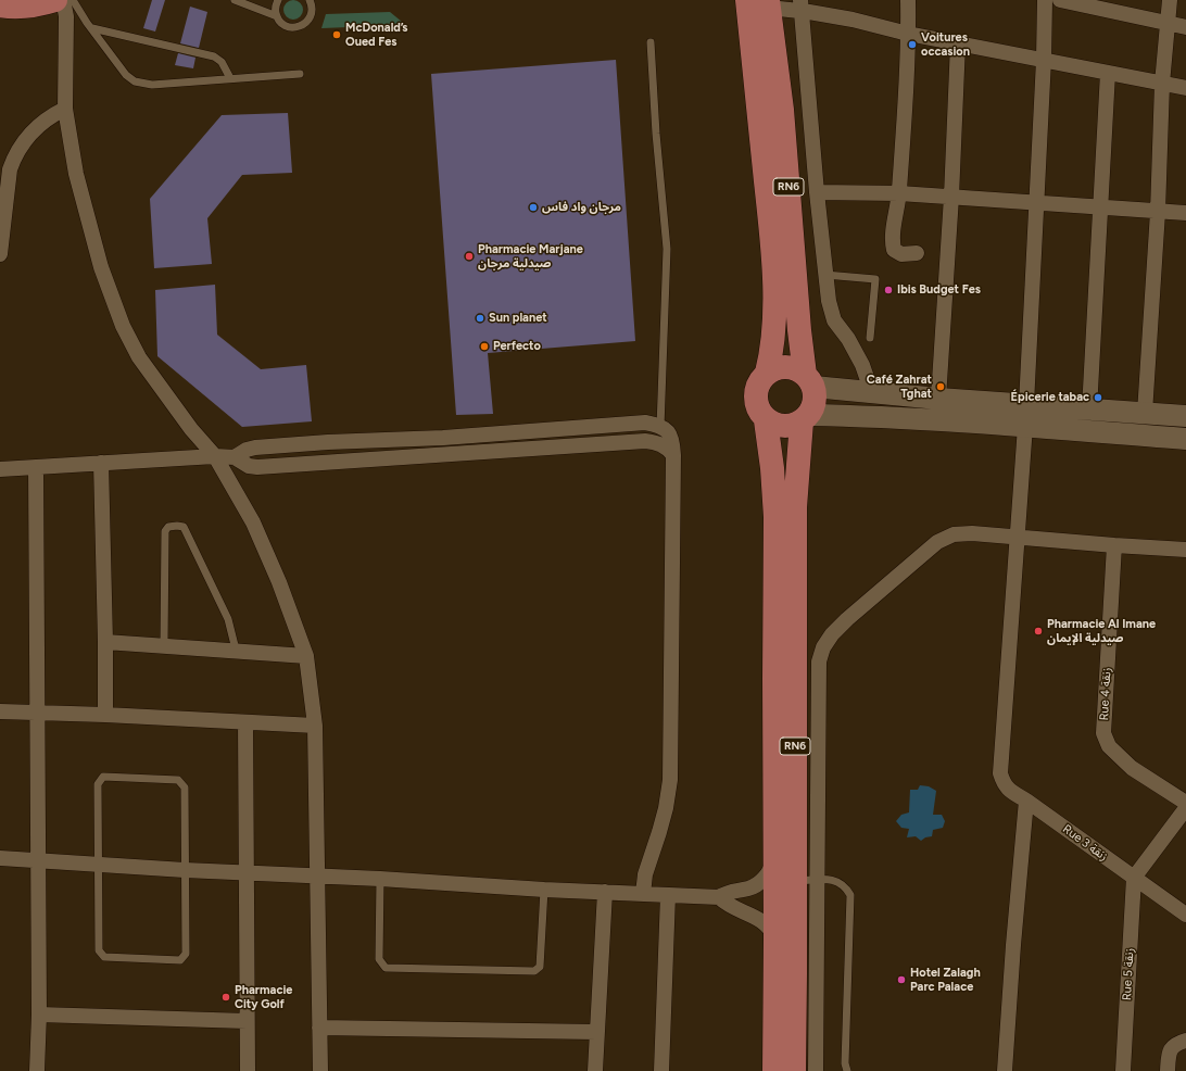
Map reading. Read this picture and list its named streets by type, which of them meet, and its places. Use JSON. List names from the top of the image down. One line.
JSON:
{"streets":{"main road":["RN6"],"street":["Rue 4 زنقة","Rue 3 زنقة","Rue 5 زنقة"]},"crossings":[["Rue 3 زنقة","Rue 5 زنقة"]],"places":["McDonald’s Oued Fes","Voitures occasion","مرجان واد فاس","Pharmacie Marjane صيدلية مرجان","Ibis Budget Fes","Sun planet","Perfecto","Café Zahrat Tghat","Épicerie tabac","Pharmacie Al Imane صيدلية الإيمان","Hotel Zalagh Parc Palace","Pharmacie City Golf"]}
